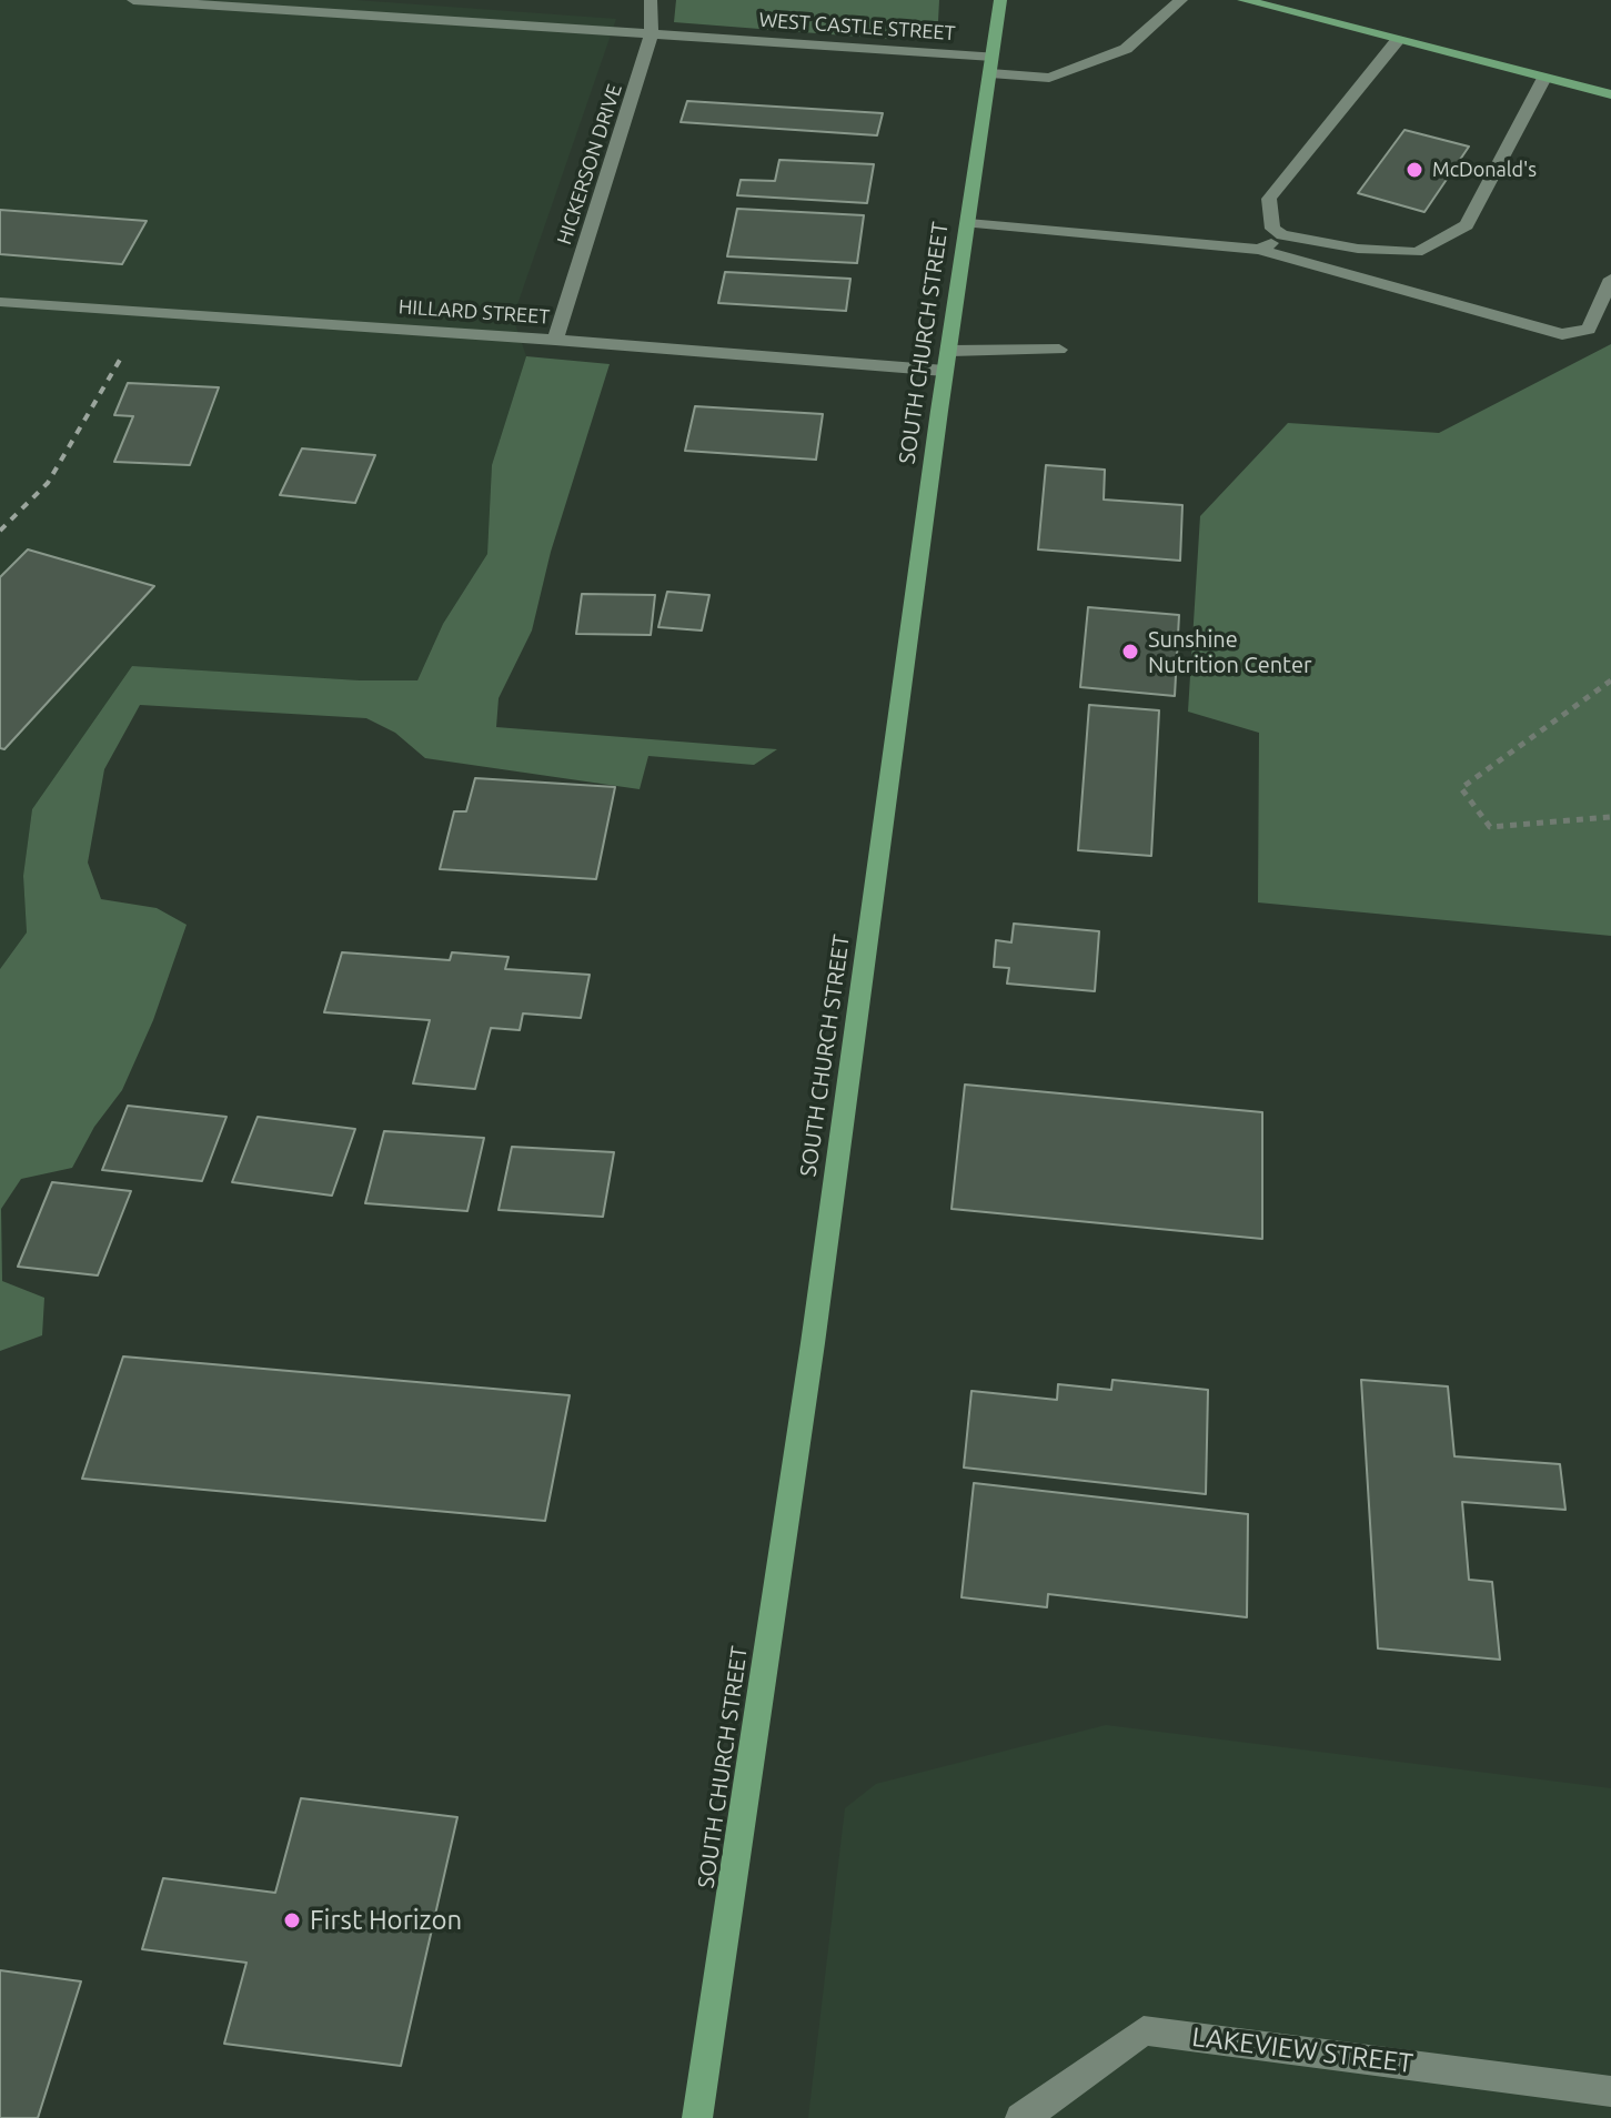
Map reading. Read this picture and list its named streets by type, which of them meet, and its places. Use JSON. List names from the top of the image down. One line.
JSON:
{"streets":{"main road":["SOUTH CHURCH STREET"],"street":["WEST CASTLE STREET","HICKERSON DRIVE","HILLARD STREET","LAKEVIEW STREET"]},"crossings":[["WEST CASTLE STREET","HICKERSON DRIVE"],["WEST CASTLE STREET","SOUTH CHURCH STREET"],["HICKERSON DRIVE","HILLARD STREET"],["HILLARD STREET","SOUTH CHURCH STREET"]],"places":["McDonald's","Sunshine Nutrition Center","First Horizon"]}
